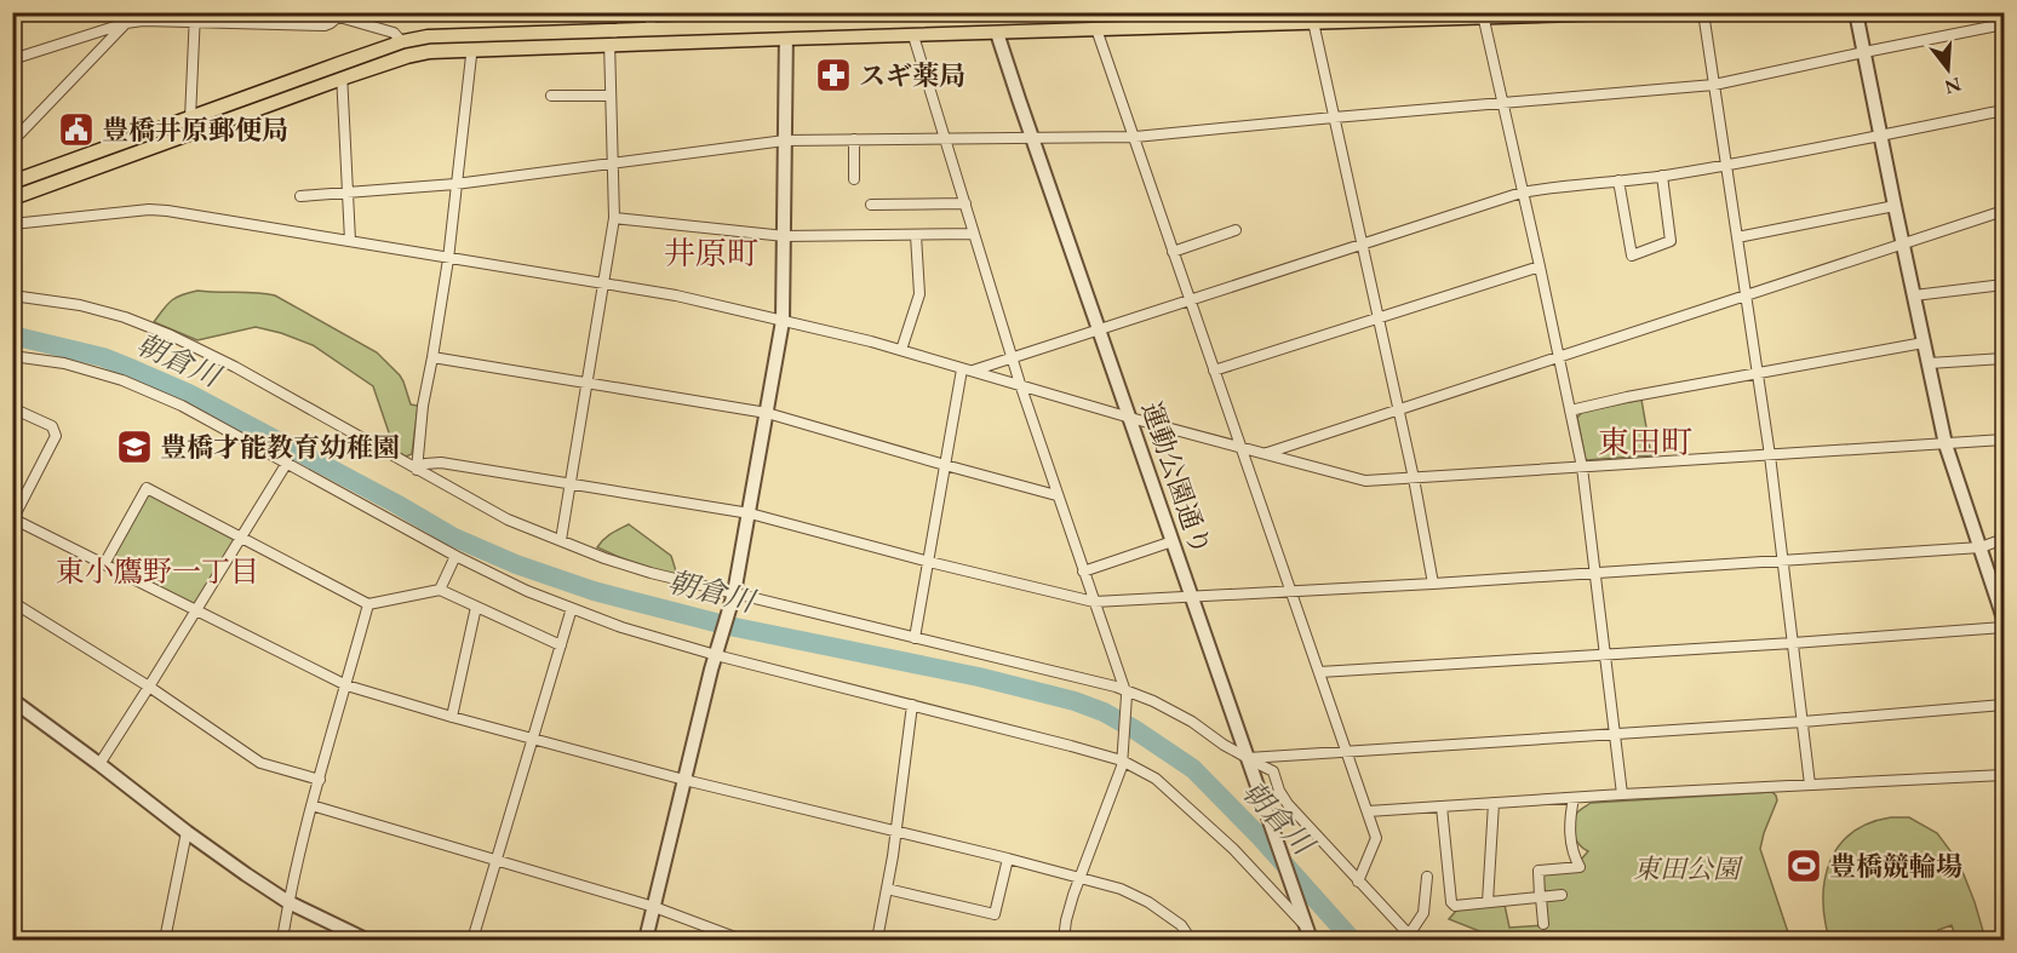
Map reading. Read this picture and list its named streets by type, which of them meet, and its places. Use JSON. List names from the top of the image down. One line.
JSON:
{"streets":{"street":["運動公園通り"]},"districts":["井原町","東田町","東小鷹野一丁目"],"water":["朝倉川"],"parks":["東田公園"],"places":{"pharmacy":["スギ薬局"],"public building":["豊橋井原郵便局"],"school or university":["豊橋才能教育幼稚園"],"sports":["豊橋競輪場"]},"north":"bottom"}
